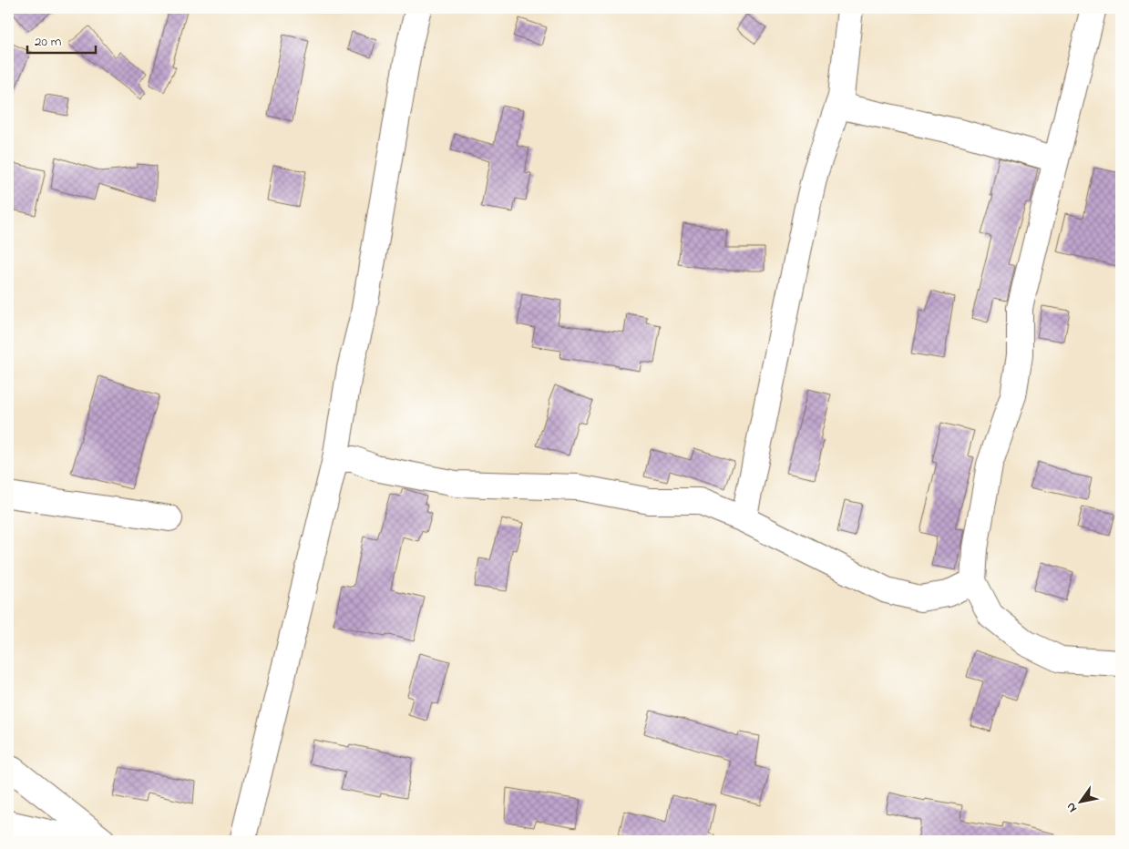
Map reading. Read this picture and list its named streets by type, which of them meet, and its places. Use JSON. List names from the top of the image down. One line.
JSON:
{"scale_bar":"20 m","north":"bottom left"}
